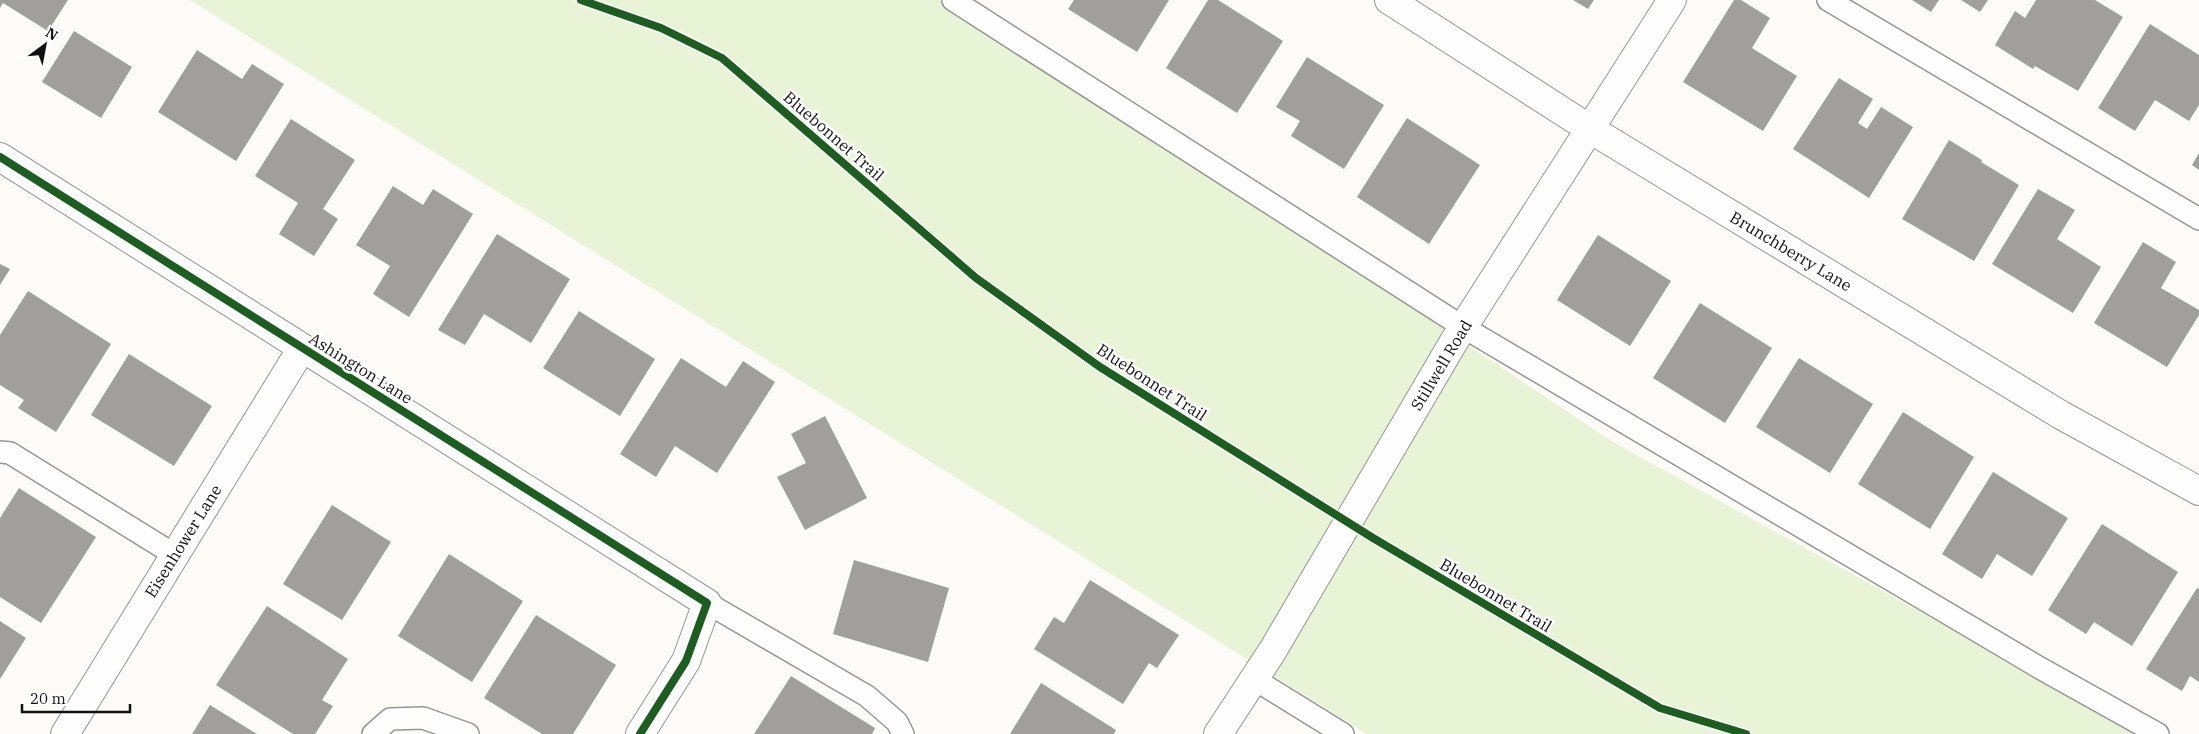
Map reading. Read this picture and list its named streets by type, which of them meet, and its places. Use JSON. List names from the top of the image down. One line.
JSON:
{"streets":{"street":["Brunchberry Lane","Stillwell Road","Ashington Lane","Eisenhower Lane"],"cycle path":["Bluebonnet Trail"]},"crossings":[["Brunchberry Lane","Stillwell Road"],["Ashington Lane","Eisenhower Lane"]],"scale_bar":"20 m","north":"top right"}
